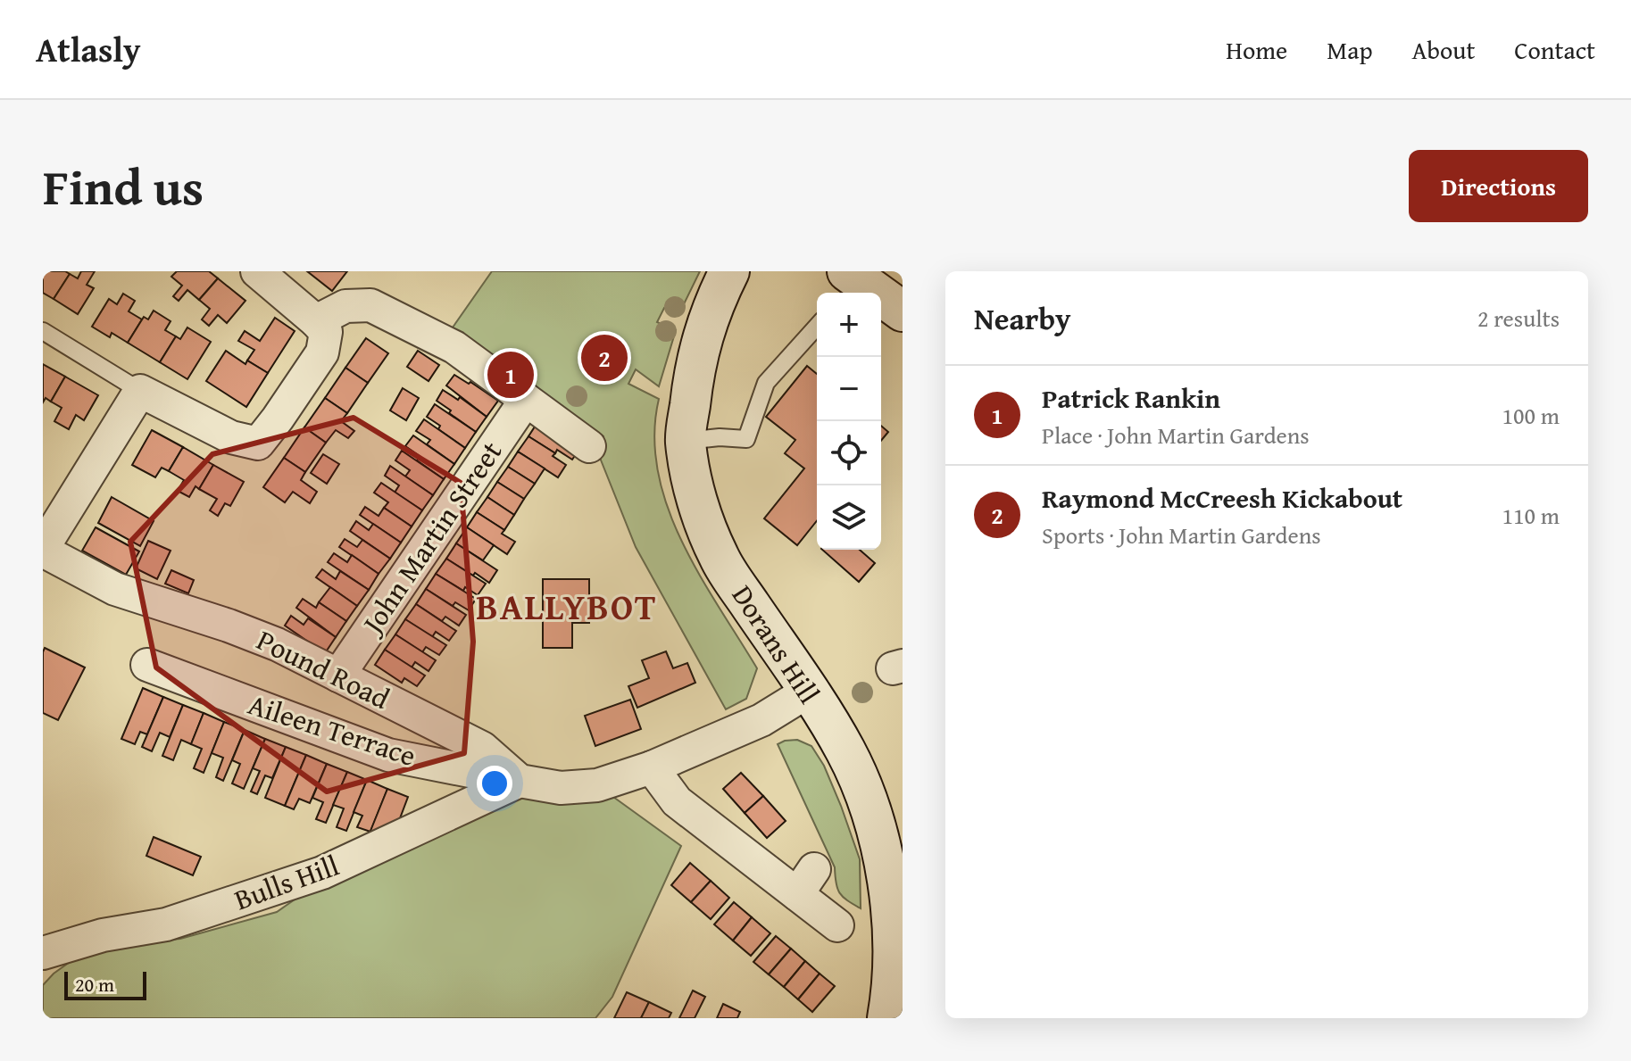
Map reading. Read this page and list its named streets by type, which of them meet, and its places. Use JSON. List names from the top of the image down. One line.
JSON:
{"streets":{"street":["John Martin Street","Dorans Hill","Pound Road","Aileen Terrace","Bulls Hill"]},"crossings":[["John Martin Street","Pound Road"],["Pound Road","Aileen Terrace"],["Pound Road","Bulls Hill"],["Aileen Terrace","Bulls Hill"]],"districts":["BALLYBOT"],"scale_bar":"20 m","page":{"header":"Atlasly","nav":["Home","Map","About","Contact"],"title":"Find us","buttons":"Directions","heading":["Nearby","2 results"],"map_buttons":["+","−"],"pins":["2","1"],"list":[{"mark":"1","name":"Patrick Rankin","note":"Place · John Martin Gardens","value":"100 m"},{"mark":"2","name":"Raymond McCreesh Kickabout","note":"Sports · John Martin Gardens","value":"110 m"}],"scale":"20 m"}}
